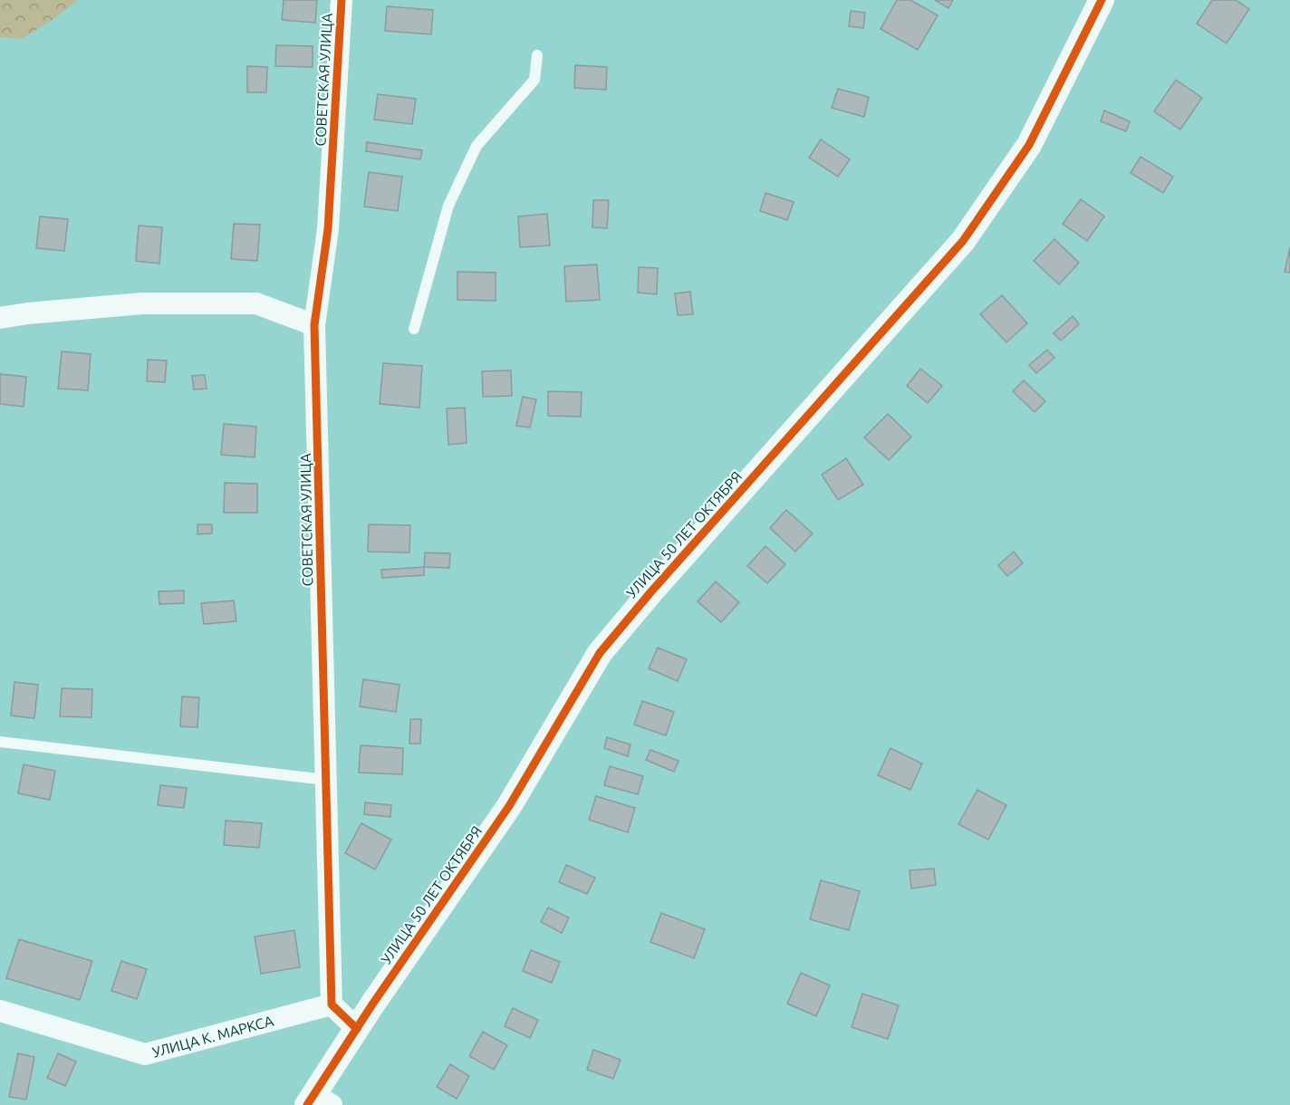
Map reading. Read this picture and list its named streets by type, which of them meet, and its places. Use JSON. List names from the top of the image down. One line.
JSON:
{"streets":{"street":["СОВЕТСКАЯ УЛИЦА","УЛИЦА 50 ЛЕТ ОКТЯБРЯ","УЛИЦА К. МАРКСА"]},"crossings":[["СОВЕТСКАЯ УЛИЦА","УЛИЦА К. МАРКСА"]]}
